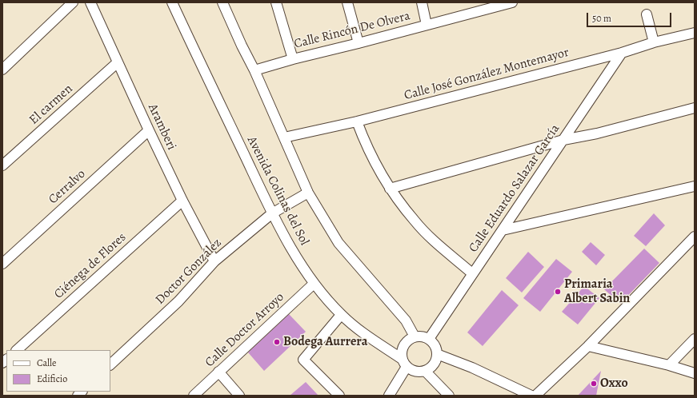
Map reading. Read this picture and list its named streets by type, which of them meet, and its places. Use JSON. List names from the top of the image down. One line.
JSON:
{"streets":{"street":["Calle Rincón De Olvera","Calle José González Montemayor","El carmen","Aramberi","Cerralvo","Calle Eduardo Salazar García","Avenida Colinas del Sol","Ciénega de Flores","Doctor González","Calle Doctor Arroyo"]},"crossings":[["Calle Rincón De Olvera","Avenida Colinas del Sol"],["Calle José González Montemayor","Calle Eduardo Salazar García"],["Calle José González Montemayor","Avenida Colinas del Sol"],["El carmen","Aramberi"],["Aramberi","Cerralvo"],["Aramberi","Ciénega de Flores"],["Aramberi","Doctor González"],["Calle Eduardo Salazar García","Avenida Colinas del Sol"],["Avenida Colinas del Sol","Doctor González"],["Avenida Colinas del Sol","Calle Doctor Arroyo"]],"places":["Primaria Albert Sabin","Bodega Aurrera","Oxxo"],"legend":["Calle","Edificio"],"scale_bar":"50 m"}
